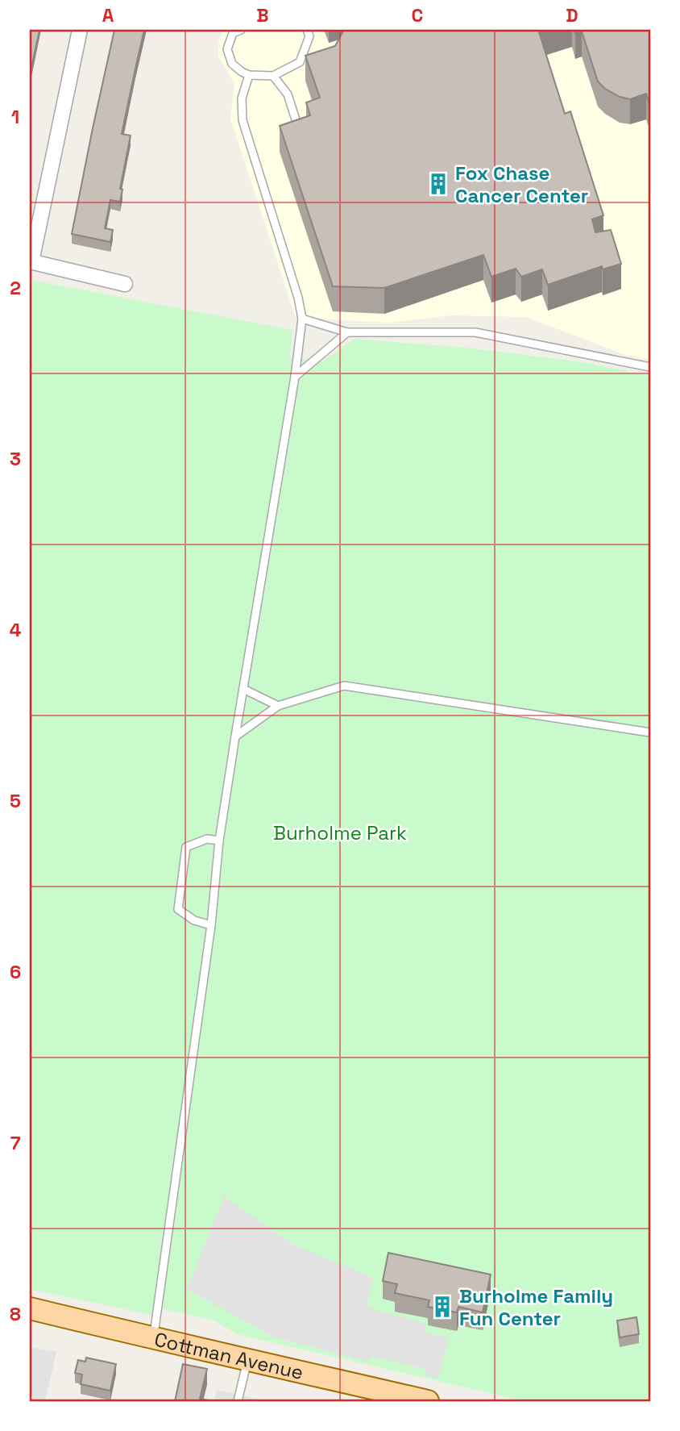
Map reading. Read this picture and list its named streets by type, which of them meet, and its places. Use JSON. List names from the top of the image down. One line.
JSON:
{"streets":{"main road":["Cottman Avenue"]},"parks":["Burholme Park"],"places":{"building":["Fox Chase Cancer Center","Burholme Family Fun Center"]},"grid":{"columns":["A","B","C","D"],"rows":["1","2","3","4","5","6","7","8"]}}
